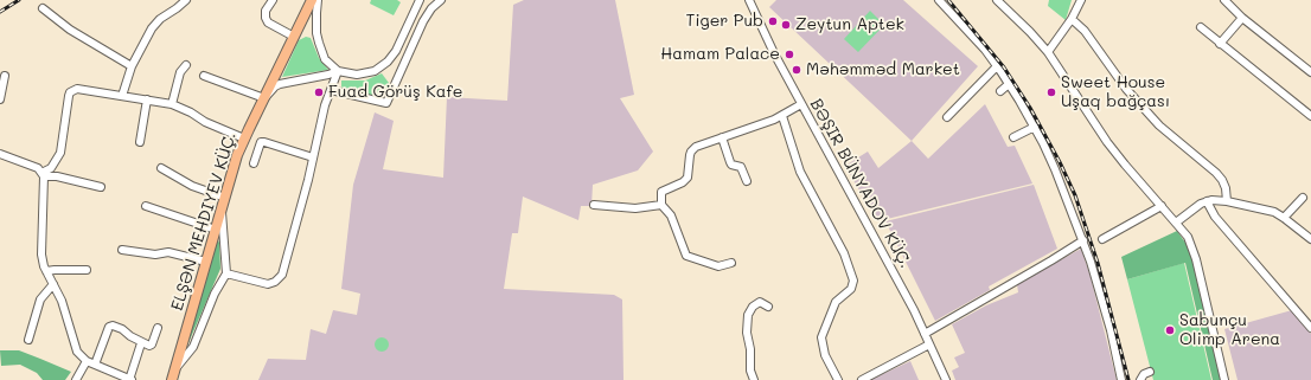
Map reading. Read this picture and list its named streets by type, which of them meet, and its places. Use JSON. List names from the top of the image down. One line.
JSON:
{"streets":{"main road":["ELŞƏN MEHDIYEV KÜÇ."],"street":["BƏŞIR BÜNYADOV KÜÇ."]},"places":["Tiger Pub","Zeytun Aptek","Hamam Palace","Məhəmməd Market","Fuad Görüş Kafe","Sweet House Uşaq bağçası","Sabunçu Olimp Arena"]}
